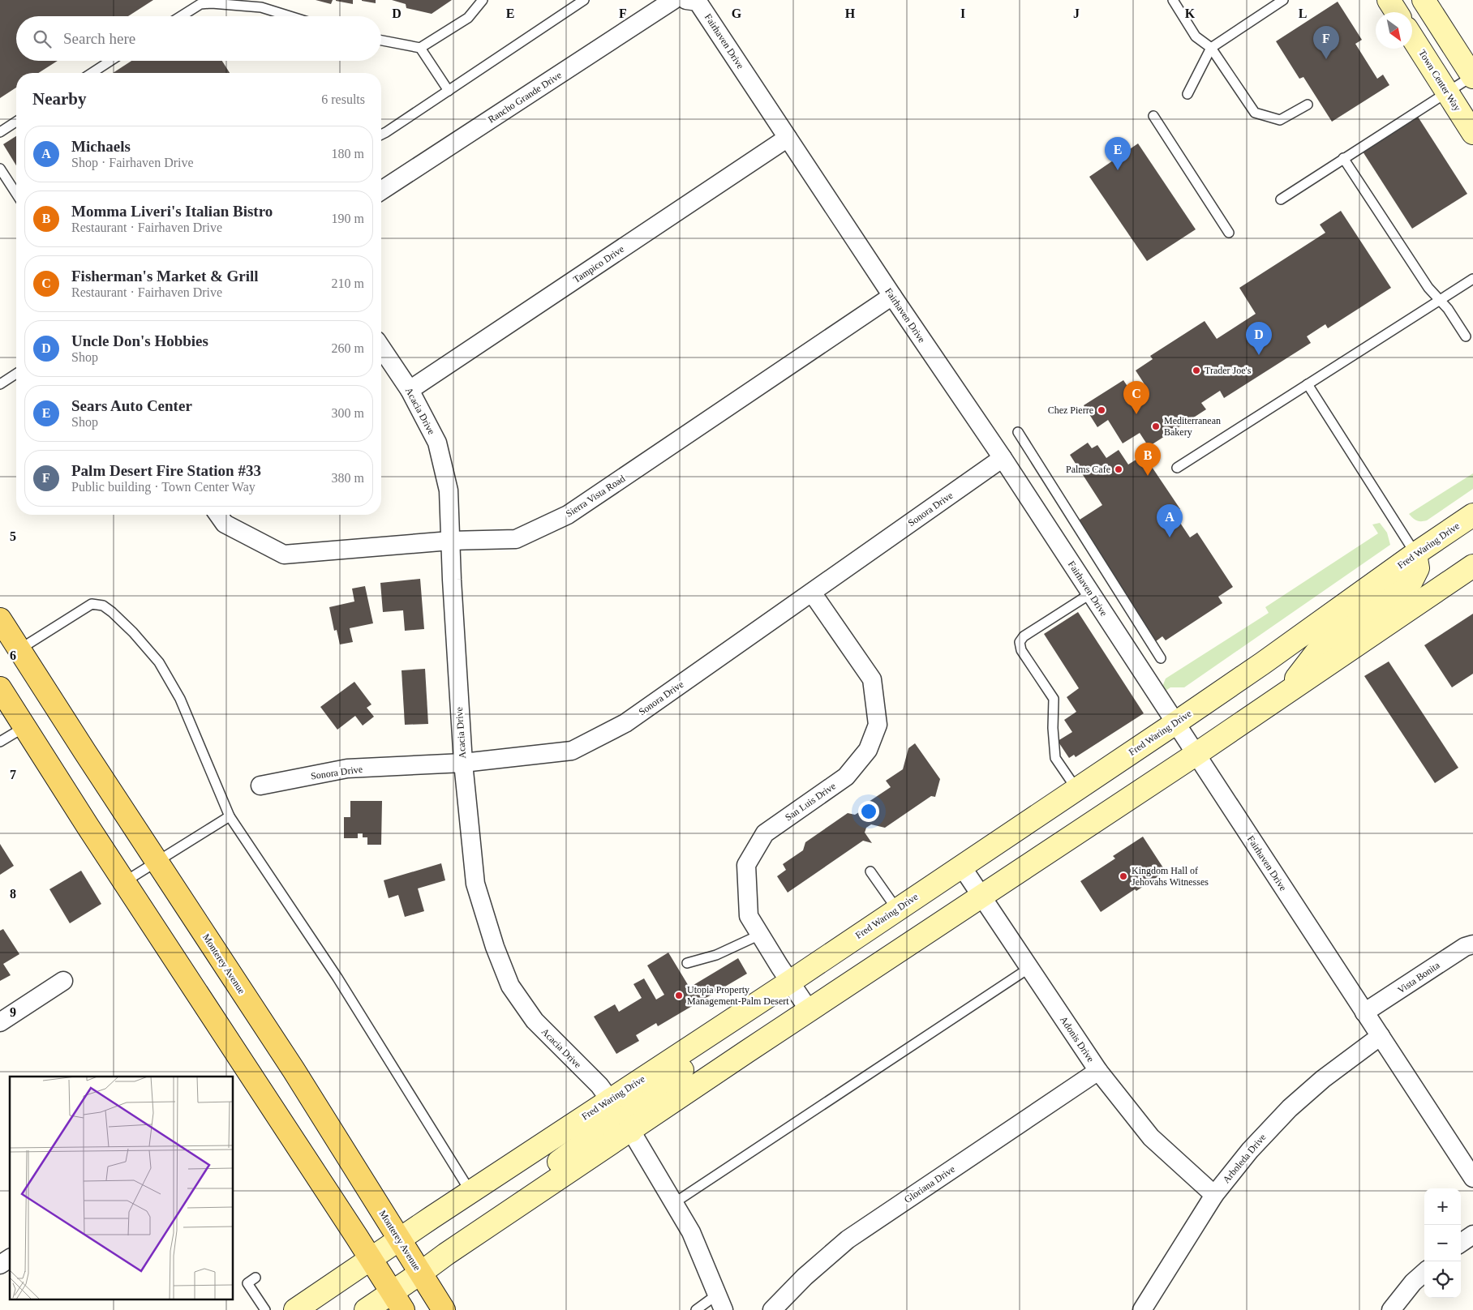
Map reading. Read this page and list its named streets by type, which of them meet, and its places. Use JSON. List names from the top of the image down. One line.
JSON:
{"streets":{"main road":["Town Center Way","Fred Waring Drive","Monterey Avenue"],"street":["Fairhaven Drive","Rancho Grande Drive","Tampico Drive","Acacia Drive","Sierra Vista Road","Sonora Drive","San Luis Drive","Vista Bonita","Adonis Drive","Arboleda Drive","Gloriana Drive"]},"crossings":[["Fairhaven Drive","Tampico Drive"],["Fairhaven Drive","Sierra Vista Road"],["Fairhaven Drive","Sonora Drive"],["Fairhaven Drive","Fred Waring Drive"],["Fairhaven Drive","Vista Bonita"],["Fairhaven Drive","Arboleda Drive"],["Tampico Drive","Acacia Drive"],["Acacia Drive","Sierra Vista Road"],["Acacia Drive","Sonora Drive"],["Acacia Drive","Fred Waring Drive"],["Sonora Drive","San Luis Drive"],["Fred Waring Drive","San Luis Drive"],["Fred Waring Drive","Monterey Avenue"],["Fred Waring Drive","Adonis Drive"],["Adonis Drive","Arboleda Drive"],["Adonis Drive","Gloriana Drive"]],"places":["Trader Joe's","Chez Pierre","Mediterranean Bakery","Palms Cafe","Kingdom Hall of Jehovahs Witnesses","Utopia Property Management-Palm Desert"],"north":"bottom right","page":{"search":"Search here","pins":["F","E","D","C","B","A"],"heading":["Nearby","6 results"],"list":[{"mark":"A","name":"Michaels","note":"Shop · Fairhaven Drive","value":"180 m"},{"mark":"B","name":"Momma Liveri's Italian Bistro","note":"Restaurant · Fairhaven Drive","value":"190 m"},{"mark":"C","name":"Fisherman's Market & Grill","note":"Restaurant · Fairhaven Drive","value":"210 m"},{"mark":"D","name":"Uncle Don's Hobbies","note":"Shop","value":"260 m"},{"mark":"E","name":"Sears Auto Center","note":"Shop","value":"300 m"},{"mark":"F","name":"Palm Desert Fire Station #33","note":"Public building · Town Center Way","value":"380 m"}],"map_buttons":["+","−"]},"grid":{"columns":["D","E","F","G","H","I","J","K","L"],"rows":["5","6","7","8","9"]}}
